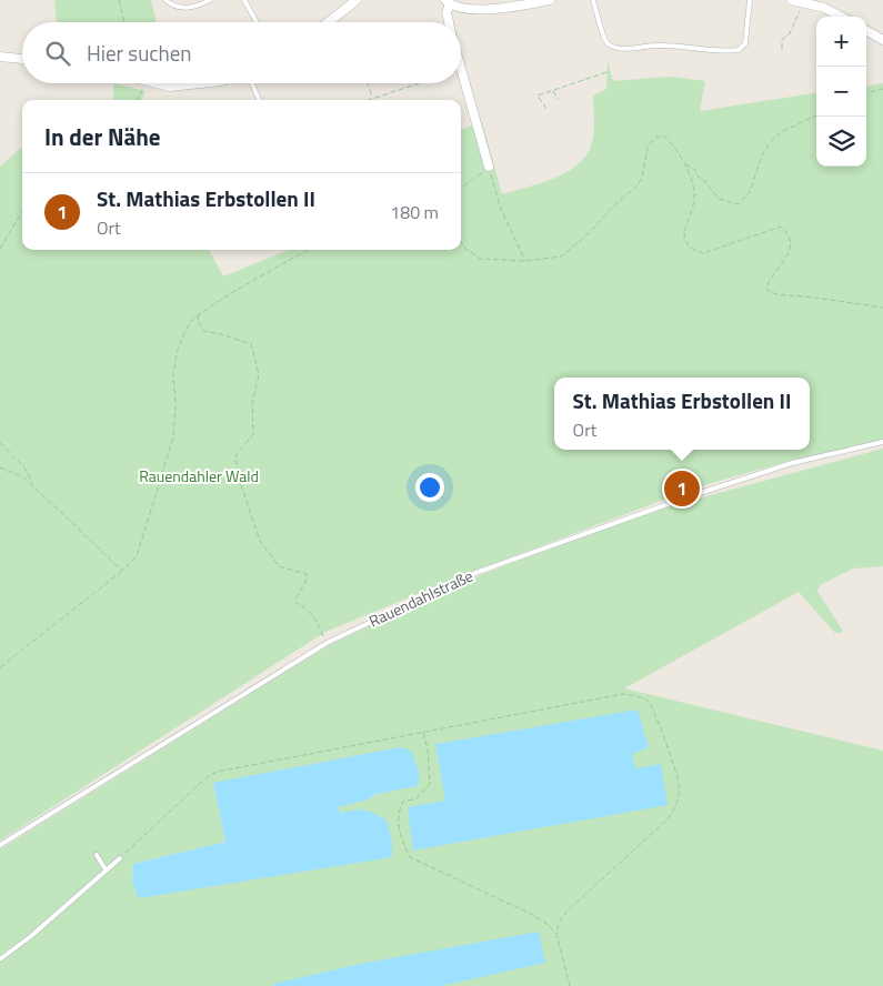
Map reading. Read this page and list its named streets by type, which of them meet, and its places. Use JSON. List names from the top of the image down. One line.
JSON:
{"streets":{"lane":["Rauendahlstraße"]},"parks":["Rauendahler Wald"],"page":{"map_buttons":["+","−"],"search":"Hier suchen","heading":"In der Nähe","list":[{"mark":"1","name":"St. Mathias Erbstollen II","note":"Ort","value":"180 m"}],"popup":["St. Mathias Erbstollen II","Ort"],"pins":"1"}}
